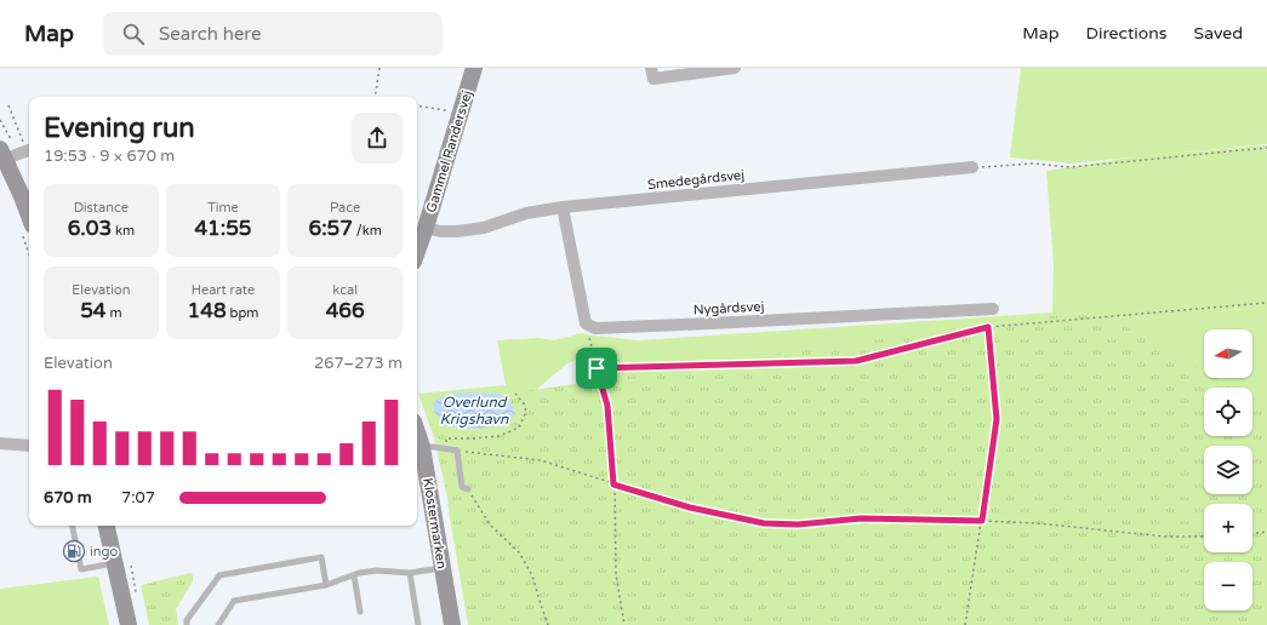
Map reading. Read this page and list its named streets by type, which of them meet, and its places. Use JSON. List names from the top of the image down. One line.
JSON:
{"streets":{"street":["Gammel Randersvej","Smedegårdsvej","Nygårdsvej","Klostermarken"]},"crossings":[["Gammel Randersvej","Smedegårdsvej"]],"water":["Overlund Krigshavn"],"places":{"fuel station":["ingo"]},"north":"left","page":{"header":"Map","search":"Search here","nav":["Map","Directions","Saved"],"heading":["Evening run","19:53 · 9 × 670 m"],"stats":[["Distance","6.03 km"],["Time","41:55"],["Pace","6:57 /km"],["Elevation","54 m"],["Heart rate","148 bpm"],["kcal","466"]],"map_buttons":["+","−"],"chart":["Elevation","267–273 m"],"list":[{"name":"670 m","note":"7:07"}]}}
